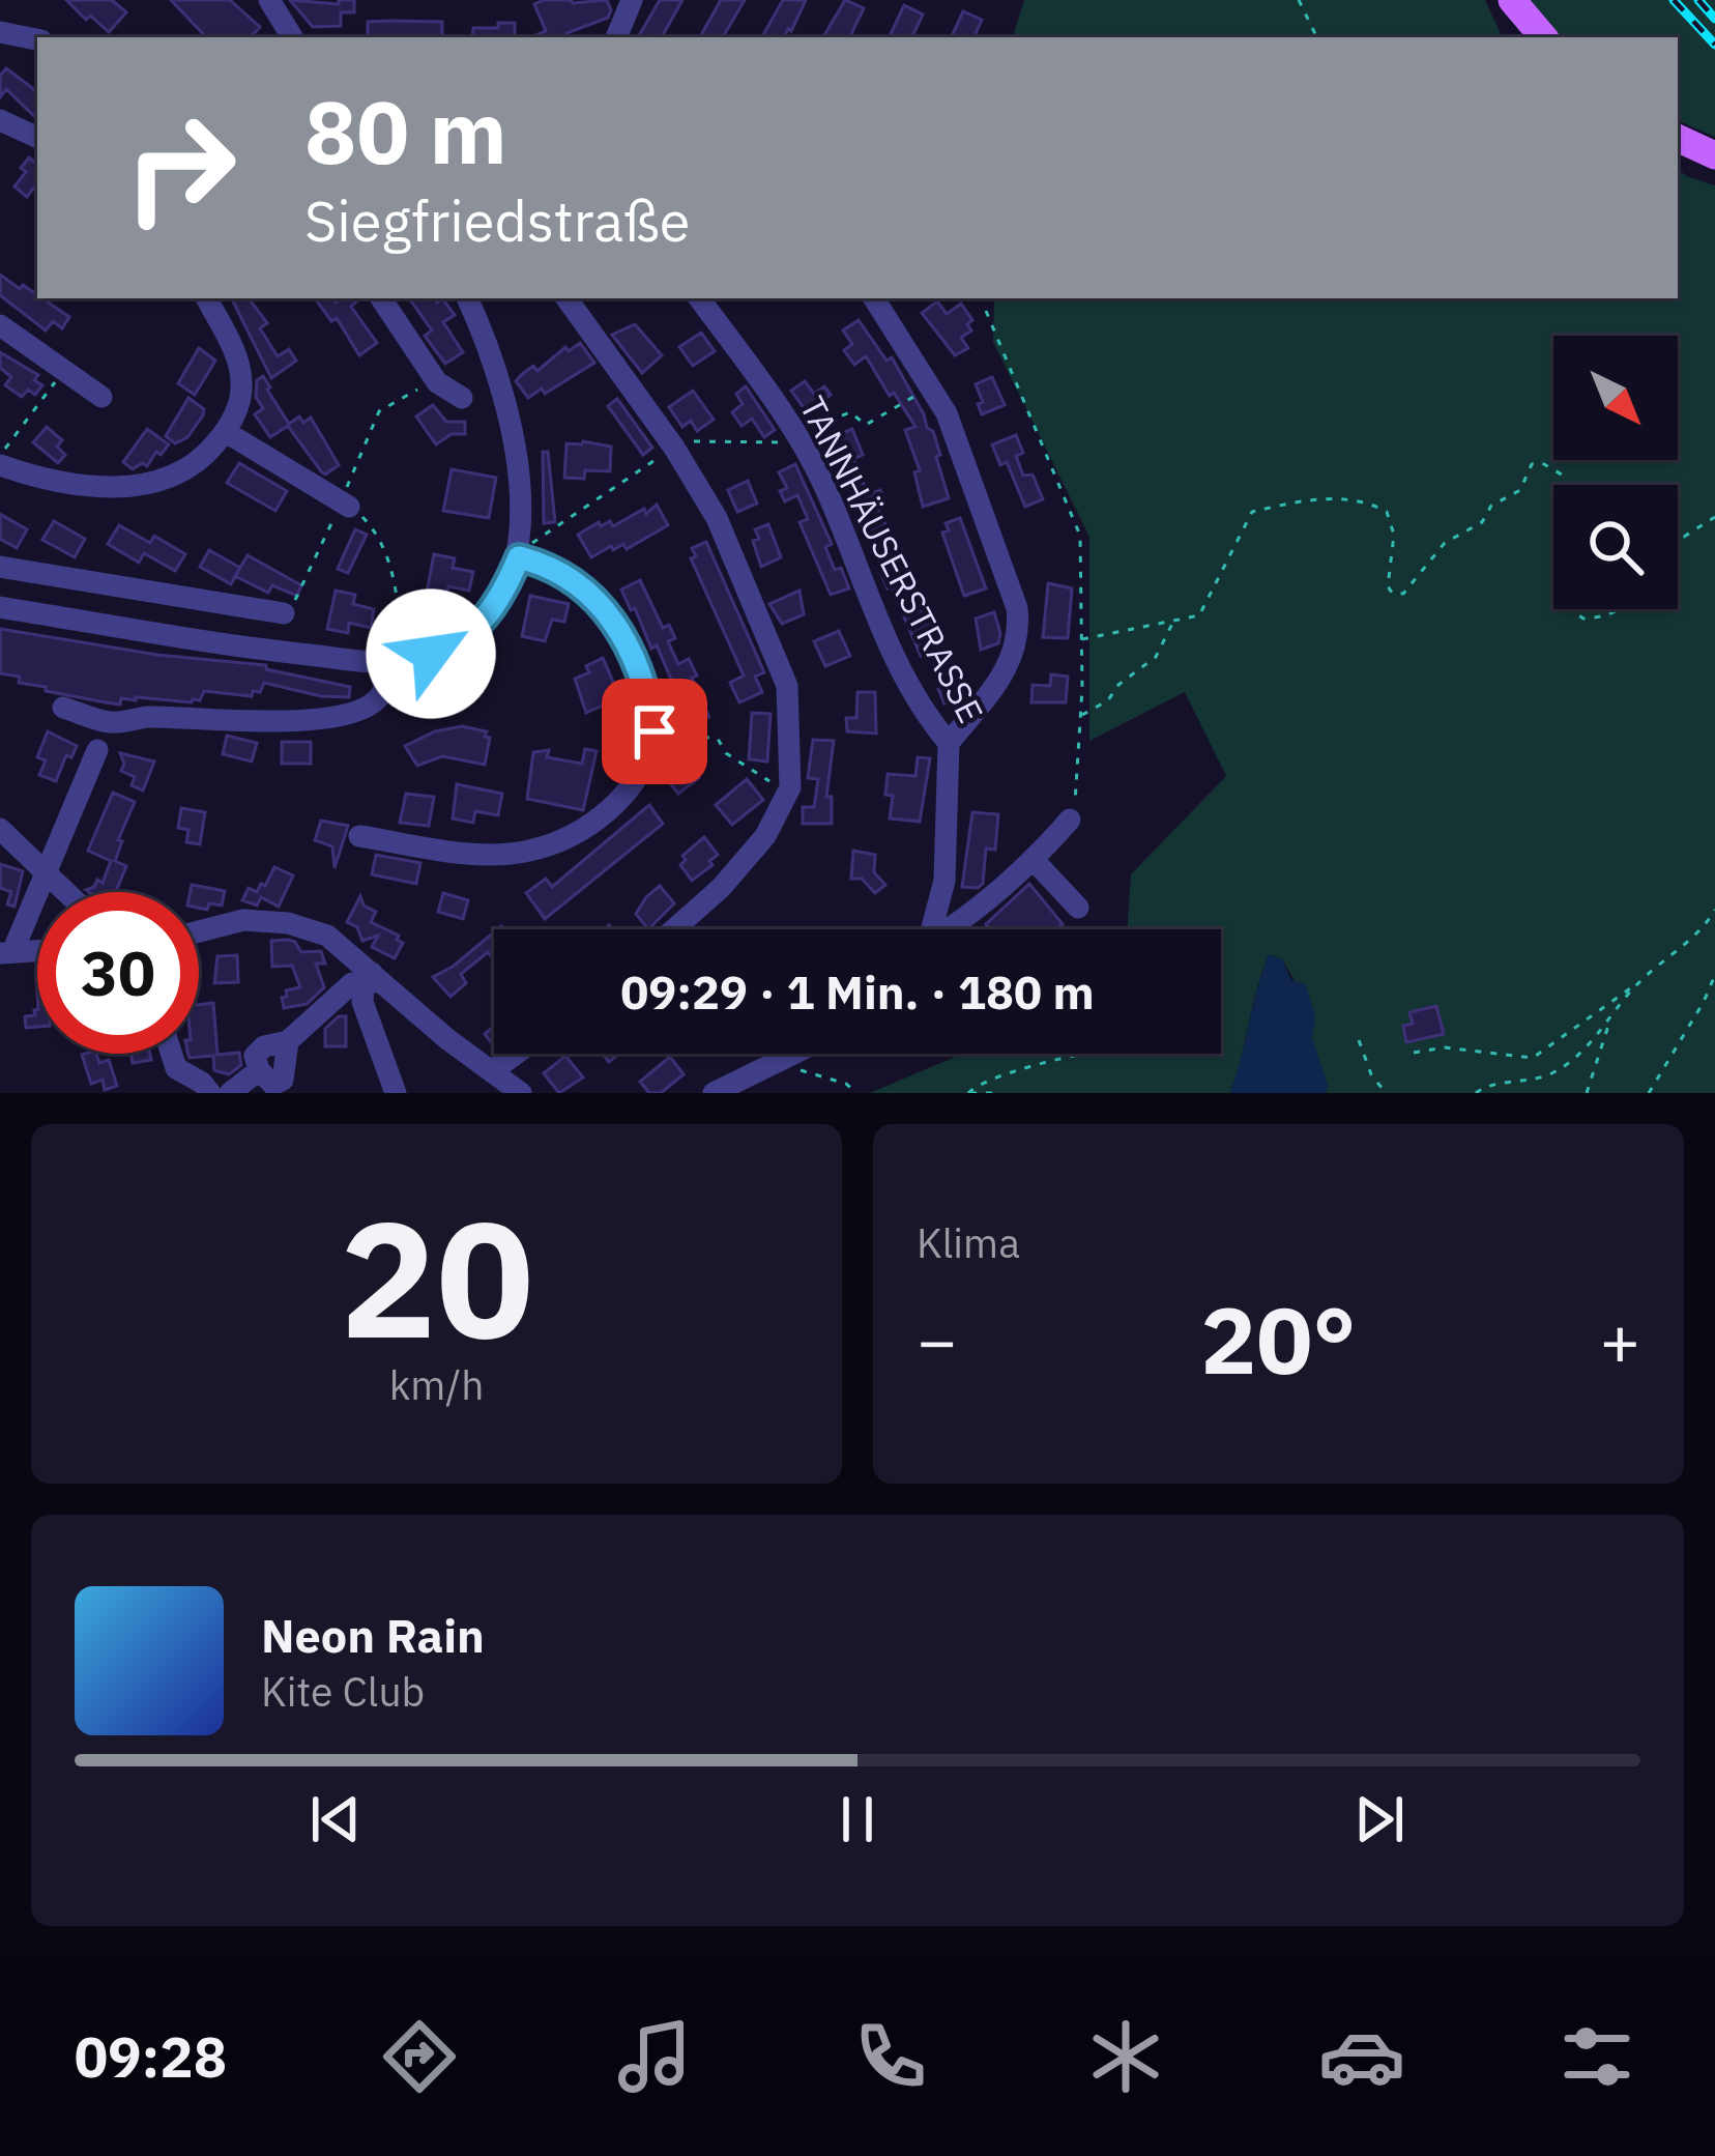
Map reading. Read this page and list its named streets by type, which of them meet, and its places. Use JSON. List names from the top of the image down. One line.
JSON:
{"streets":{"street":["TANNHÄUSERSTRASSE"]},"north":"bottom right","page":{"turn":["80 m","Siegfriedstraße"],"limit":"30","trip":"09:29 · 1 Min. · 180 m","tile":[["20","km/h"],"Klima"],"heat":["−","20°","+"],"song":["Neon Rain","Kite Club"],"tabs":"09:28"}}
